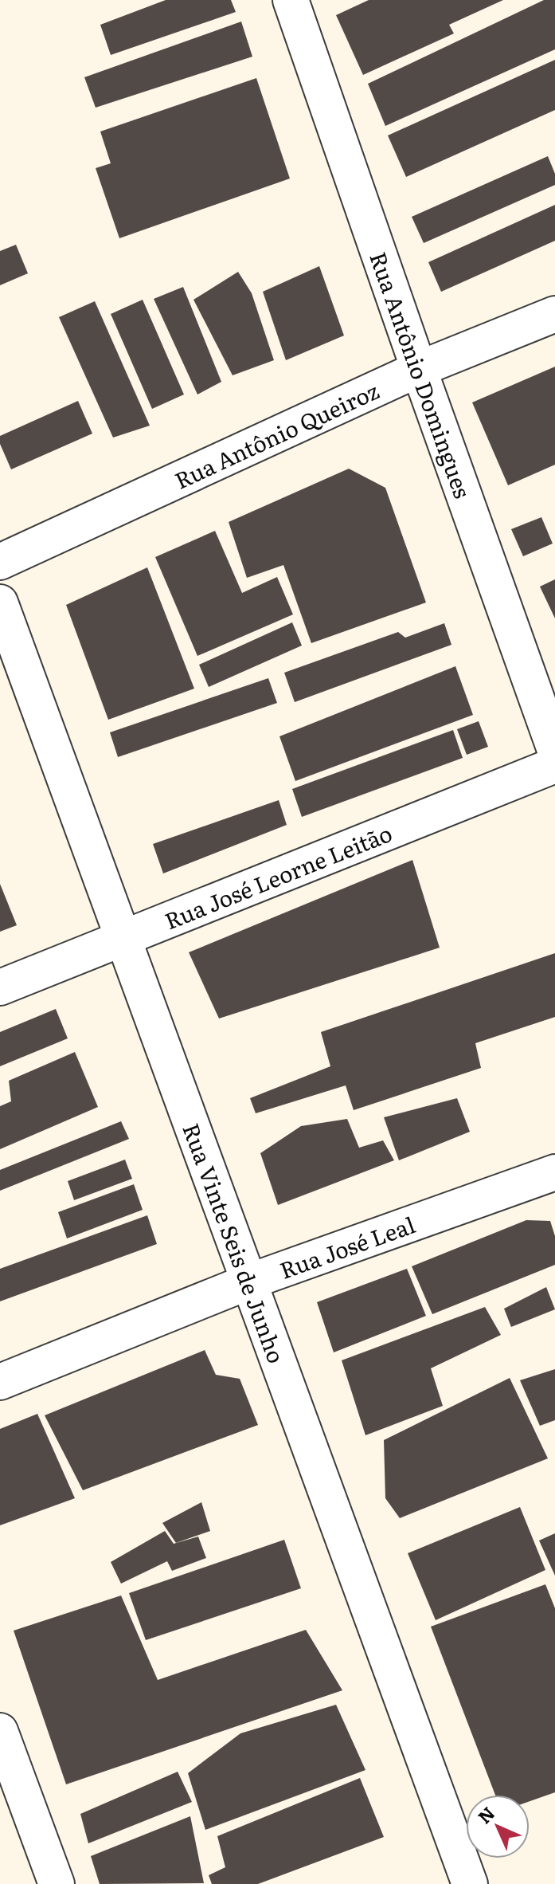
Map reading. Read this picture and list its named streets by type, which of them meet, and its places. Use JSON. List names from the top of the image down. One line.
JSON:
{"streets":{"street":["Rua Antônio Domingues","Rua Antônio Queiroz","Rua José Leorne Leitão","Rua Vinte Seis de Junho","Rua José Leal"]},"crossings":[["Rua Antônio Domingues","Rua Antônio Queiroz"],["Rua José Leorne Leitão","Rua Vinte Seis de Junho"],["Rua Vinte Seis de Junho","Rua José Leal"]],"north":"top left"}
